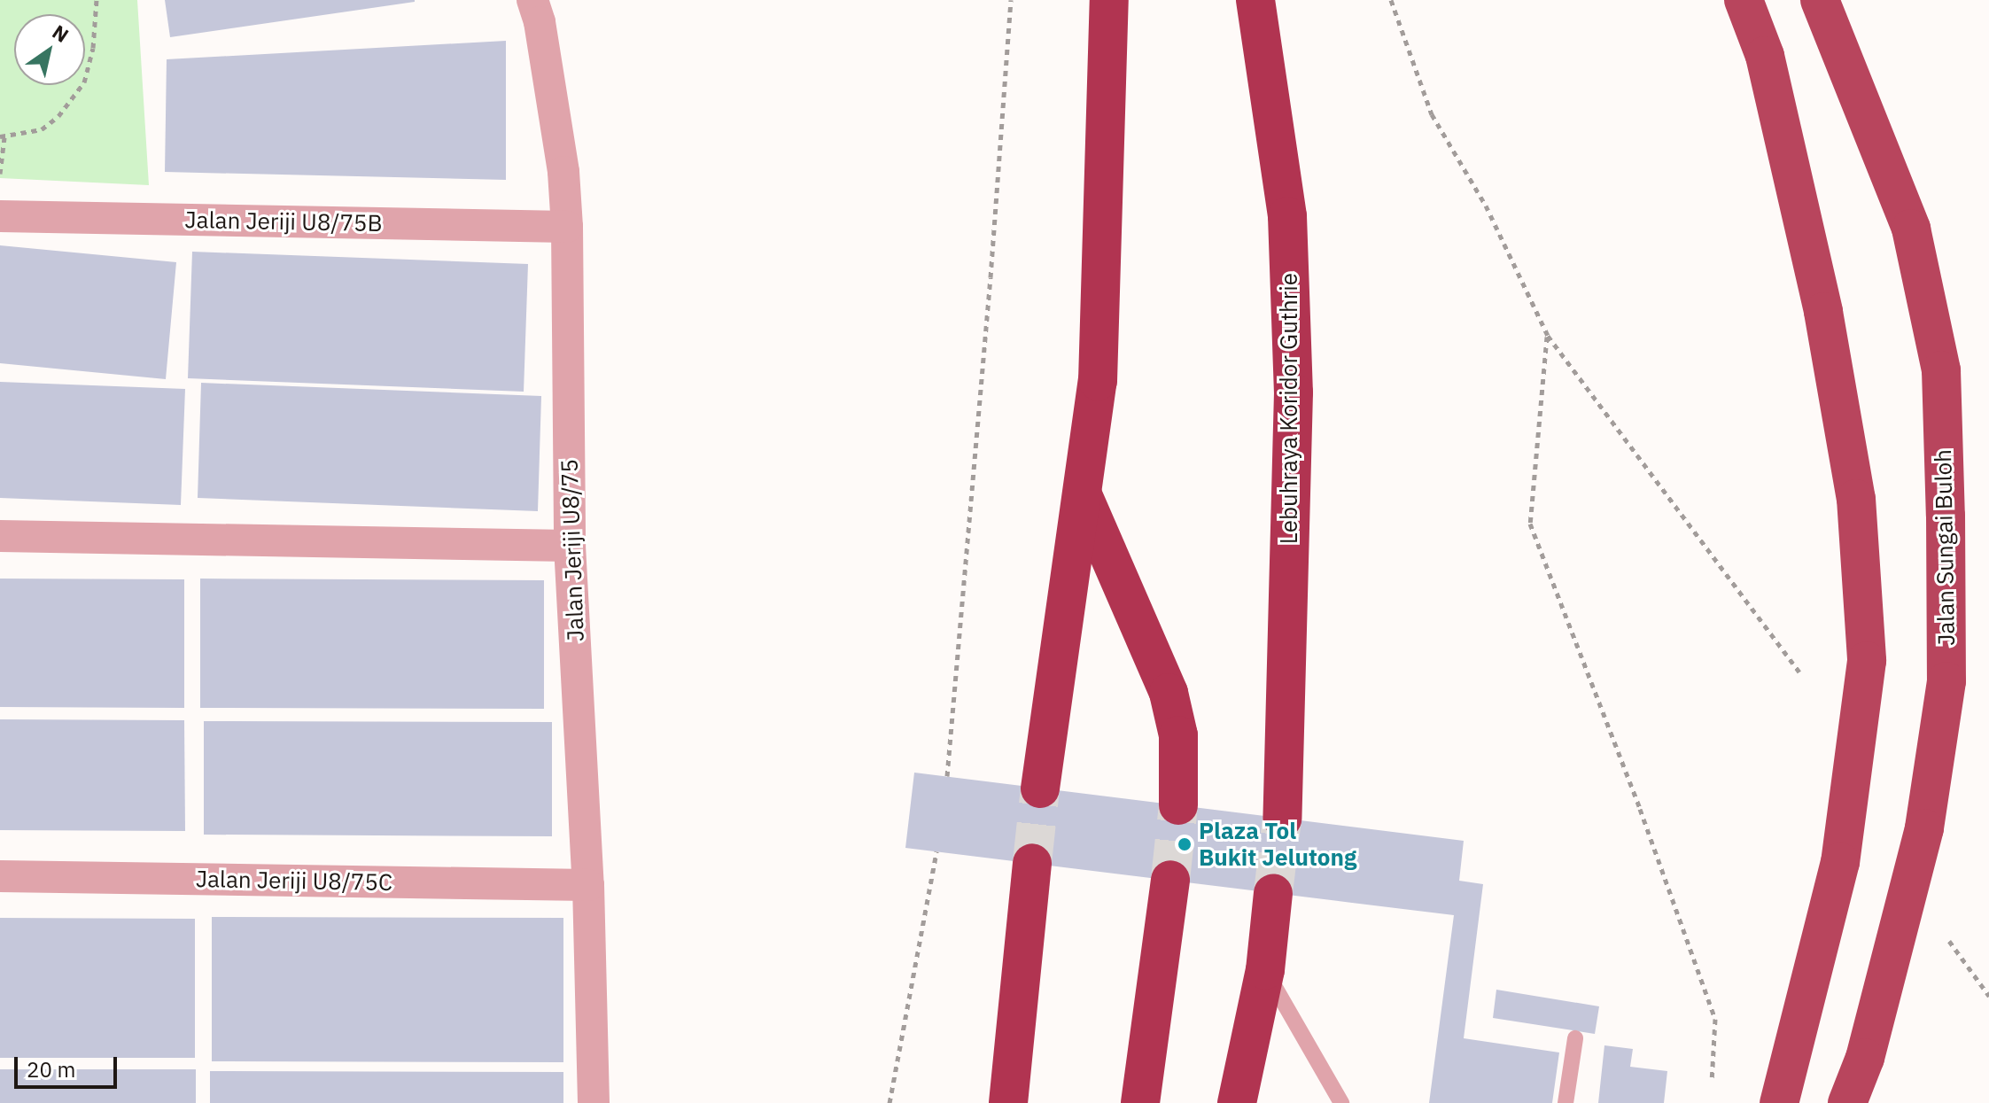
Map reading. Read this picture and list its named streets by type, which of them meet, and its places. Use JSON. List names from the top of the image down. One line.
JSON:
{"streets":{"highway":["Lebuhraya Koridor Guthrie","Jalan Sungai Buloh"],"street":["Jalan Jeriji U8/75B","Jalan Jeriji U8/75","Jalan Jeriji U8/75C"]},"crossings":[["Jalan Jeriji U8/75B","Jalan Jeriji U8/75"],["Jalan Jeriji U8/75","Jalan Jeriji U8/75C"]],"places":["Plaza Tol Bukit Jelutong"],"scale_bar":"20 m","north":"top right"}
